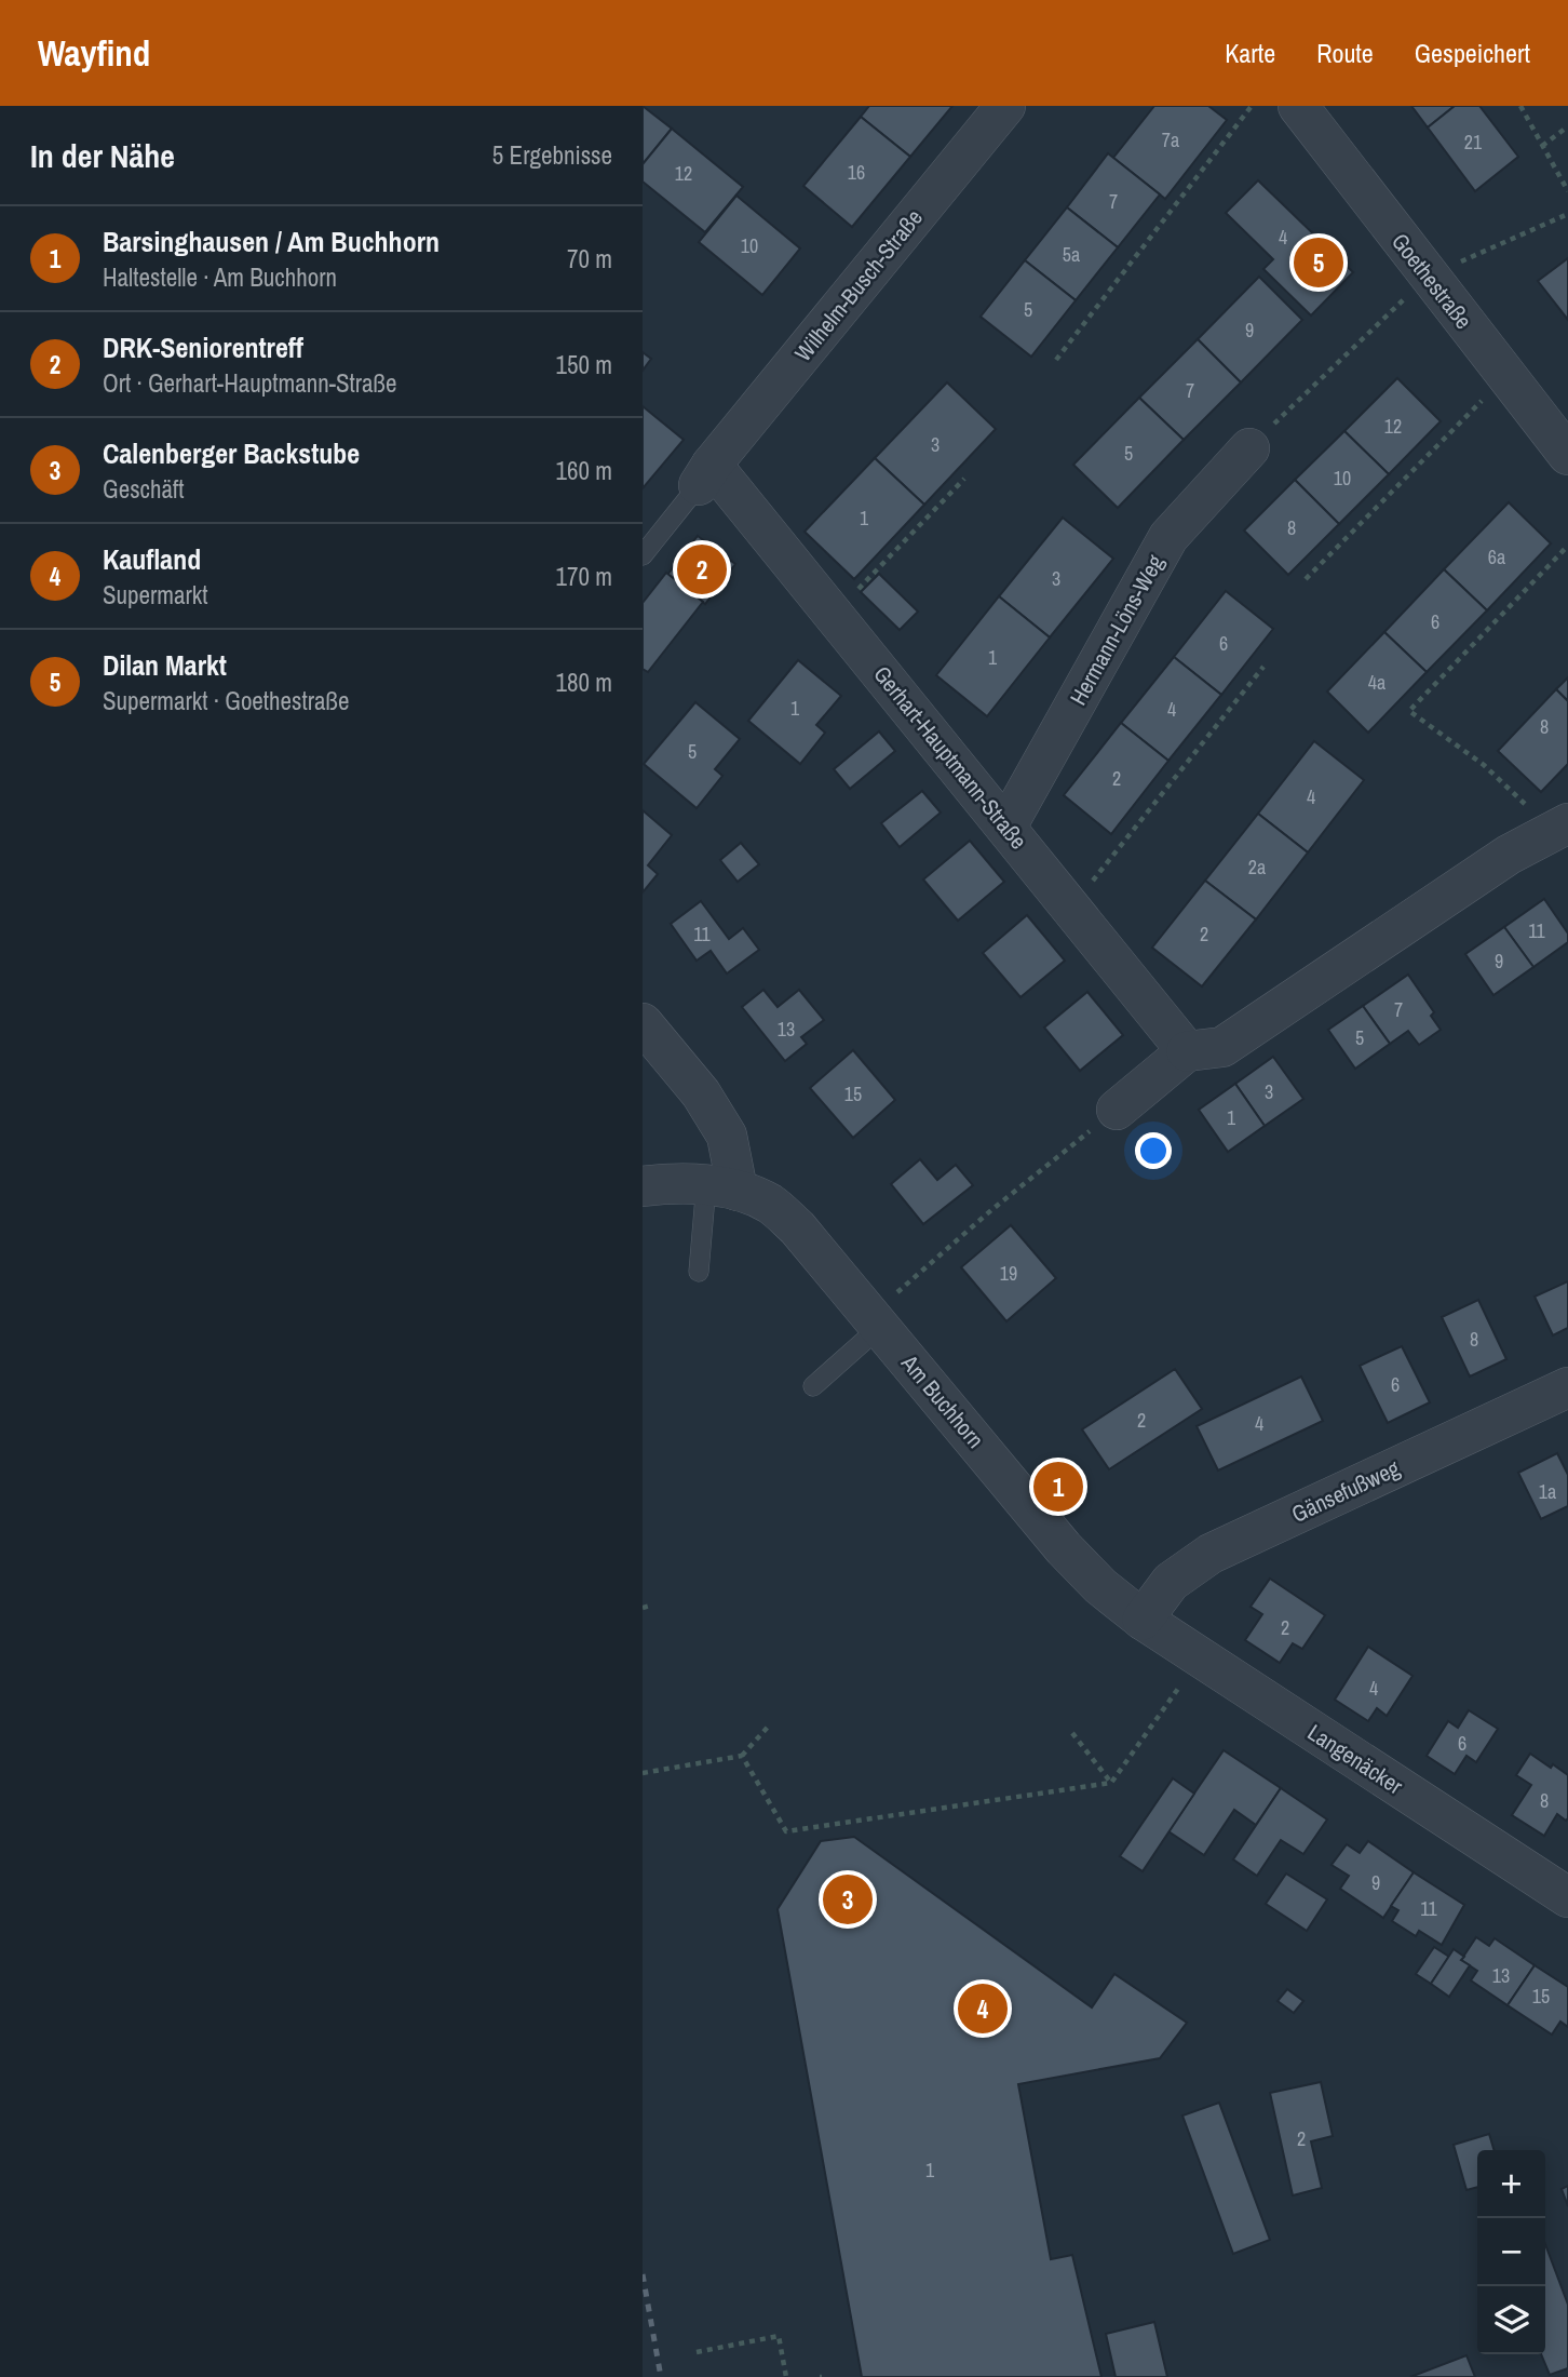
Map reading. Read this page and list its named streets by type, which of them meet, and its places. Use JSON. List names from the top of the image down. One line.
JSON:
{"streets":{"street":["Goethestraße","Wilhelm-Busch-Straße","Hermann-Löns-Weg","Gerhart-Hauptmann-Straße","Am Buchhorn","Gänsefußweg","Langenäcker"]},"crossings":[["Wilhelm-Busch-Straße","Gerhart-Hauptmann-Straße"],["Hermann-Löns-Weg","Gerhart-Hauptmann-Straße"],["Am Buchhorn","Gänsefußweg"],["Am Buchhorn","Langenäcker"],["Gänsefußweg","Langenäcker"]],"house_numbers":["7a","21","16","12","7","4","10","5a","5","9","7","12","3","5","10","1","8","6a","3","6","6","1","4a","1","4","8","5","2","4","2a","11","11","2","9","7","13","5","3","15","1","19","8","6","2","4","1a","2","4","6","8","9","11","13","15","2","1"],"page":{"header":"Wayfind","nav":["Karte","Route","Gespeichert"],"heading":["In der Nähe","5 Ergebnisse"],"list":[{"mark":"1","name":"Barsinghausen / Am Buchhorn","note":"Haltestelle · Am Buchhorn","value":"70 m"},{"mark":"2","name":"DRK-Seniorentreff","note":"Ort · Gerhart-Hauptmann-Straße","value":"150 m"},{"mark":"3","name":"Calenberger Backstube","note":"Geschäft","value":"160 m"},{"mark":"4","name":"Kaufland","note":"Supermarkt","value":"170 m"},{"mark":"5","name":"Dilan Markt","note":"Supermarkt · Goethestraße","value":"180 m"}],"pins":["5","2","1","3","4"],"map_buttons":["+","−"]}}
